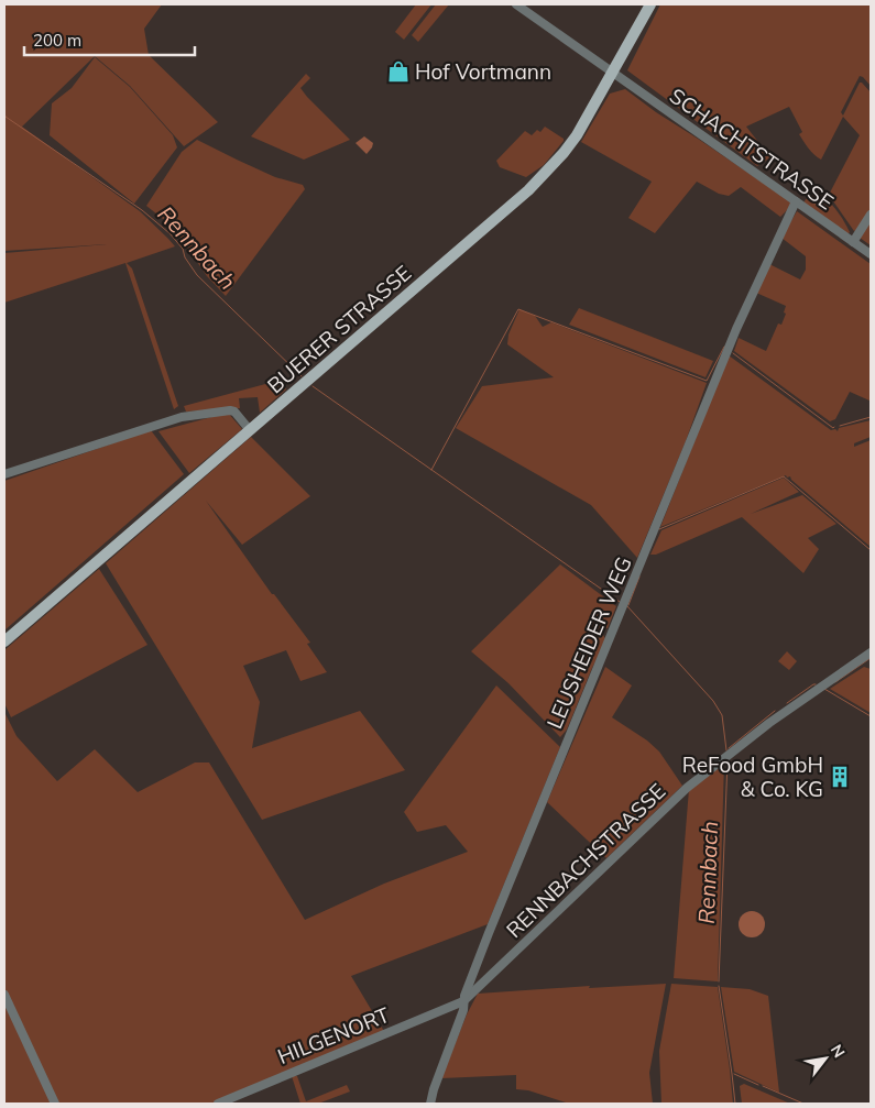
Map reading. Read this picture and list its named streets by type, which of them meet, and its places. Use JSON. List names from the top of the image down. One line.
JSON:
{"streets":{"main road":["BUERER STRASSE"],"street":["SCHACHTSTRASSE","LEUSHEIDER WEG","RENNBACHSTRASSE","HILGENORT"]},"crossings":[["SCHACHTSTRASSE","BUERER STRASSE"],["SCHACHTSTRASSE","LEUSHEIDER WEG"],["LEUSHEIDER WEG","RENNBACHSTRASSE"],["LEUSHEIDER WEG","HILGENORT"],["RENNBACHSTRASSE","HILGENORT"]],"water":["Rennbach"],"places":{"shop":["Hof Vortmann"],"building":["ReFood GmbH & Co. KG"]},"scale_bar":"200 m","north":"top right"}
